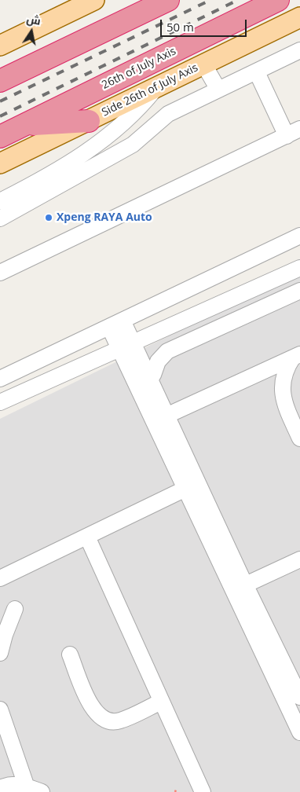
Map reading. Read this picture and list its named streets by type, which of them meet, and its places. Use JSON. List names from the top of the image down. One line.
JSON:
{"streets":{"highway":["26th of July Axis"],"main road":["Side 26th of July Axis"]},"places":["Xpeng RAYA Auto"],"scale_bar":"50 m","north":"top"}
